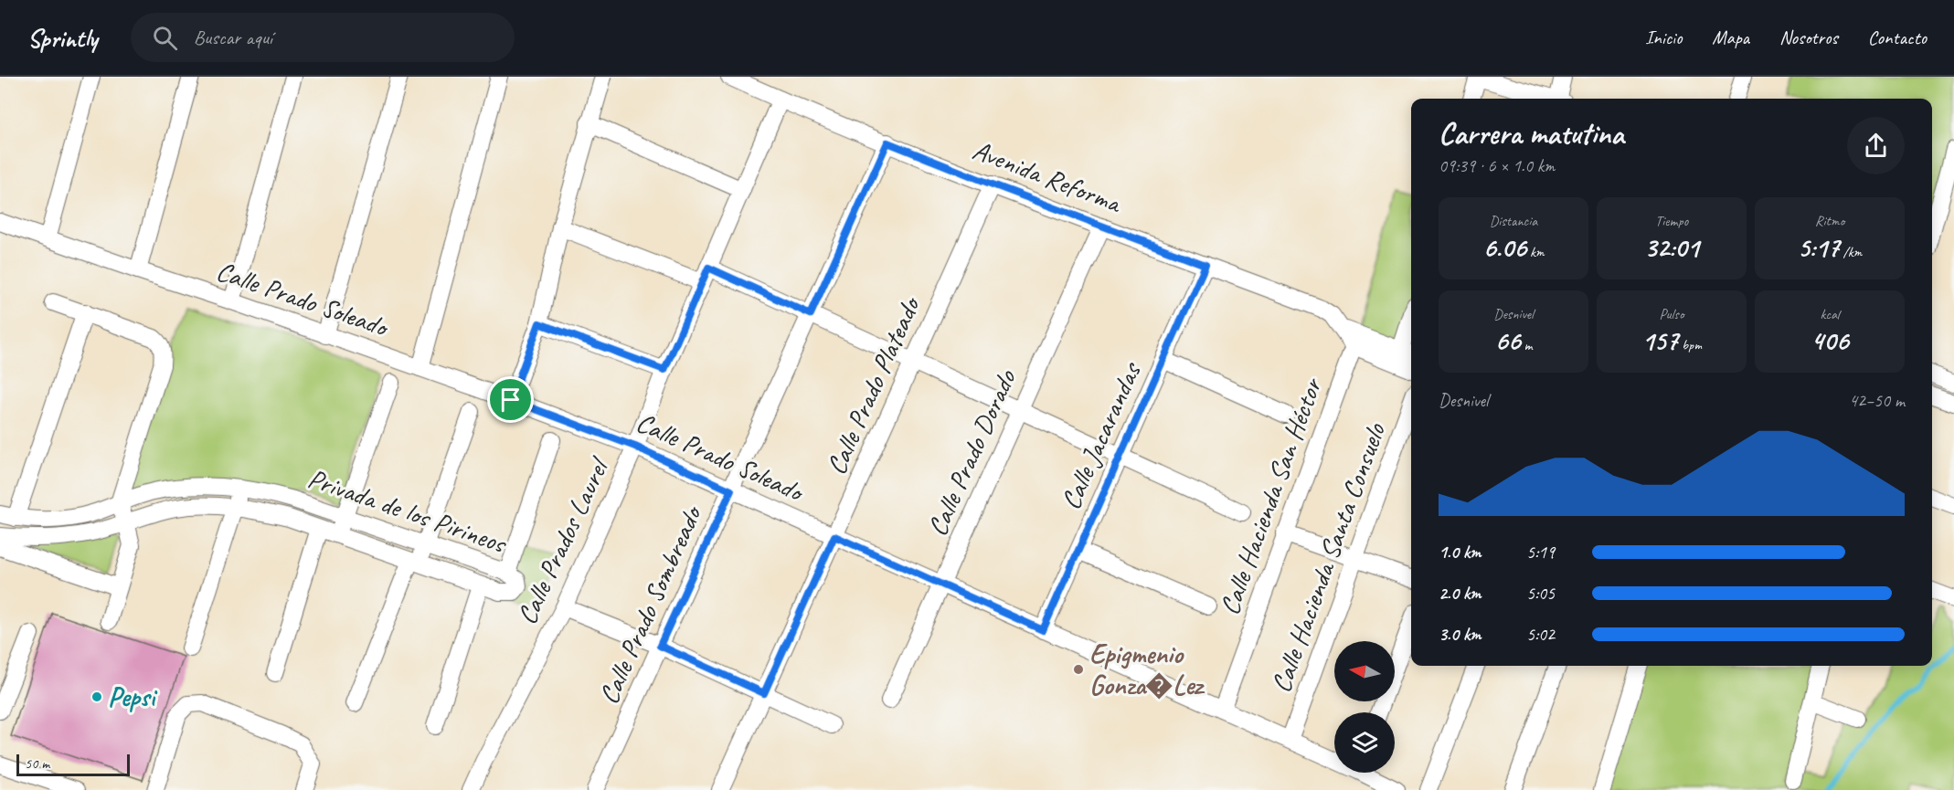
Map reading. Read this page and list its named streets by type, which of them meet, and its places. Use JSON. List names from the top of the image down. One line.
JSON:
{"streets":{"street":["Avenida Reforma","Calle Prado Soleado","Calle Prado Plateado","Calle Jacarandas","Calle Prado Dorado","Calle Hacienda San Héctor","Privada de los Pirineos","Calle Prados Laurel","Calle Hacienda Santa Consuelo","Calle Prado Sombreado"]},"crossings":[["Avenida Reforma","Calle Prado Plateado"],["Avenida Reforma","Calle Jacarandas"],["Avenida Reforma","Calle Prado Dorado"],["Avenida Reforma","Calle Hacienda San Héctor"],["Avenida Reforma","Calle Prados Laurel"],["Avenida Reforma","Calle Prado Sombreado"],["Calle Prado Soleado","Calle Prado Plateado"],["Calle Prado Soleado","Calle Jacarandas"],["Calle Prado Soleado","Calle Prado Dorado"],["Calle Prado Soleado","Calle Hacienda San Héctor"],["Calle Prado Soleado","Calle Prados Laurel"],["Calle Prado Soleado","Calle Hacienda Santa Consuelo"],["Calle Prado Soleado","Calle Prado Sombreado"]],"places":["Epigmenio Gonza�Lez","Pepsi"],"scale_bar":"50 m","north":"left","page":{"header":"Sprintly","search":"Buscar aquí","nav":["Inicio","Mapa","Nosotros","Contacto"],"heading":["Carrera matutina","09:39 · 6 × 1.0 km"],"stats":[["Distancia","6.06 km"],["Tiempo","32:01"],["Ritmo","5:17 /km"],["Desnivel","66 m"],["Pulso","157 bpm"],["kcal","406"]],"chart":["Desnivel","42–50 m"],"list":[{"name":"1.0 km","note":"5:19"},{"name":"2.0 km","note":"5:05"},{"name":"3.0 km","note":"5:02"}],"scale":"50 m"}}
